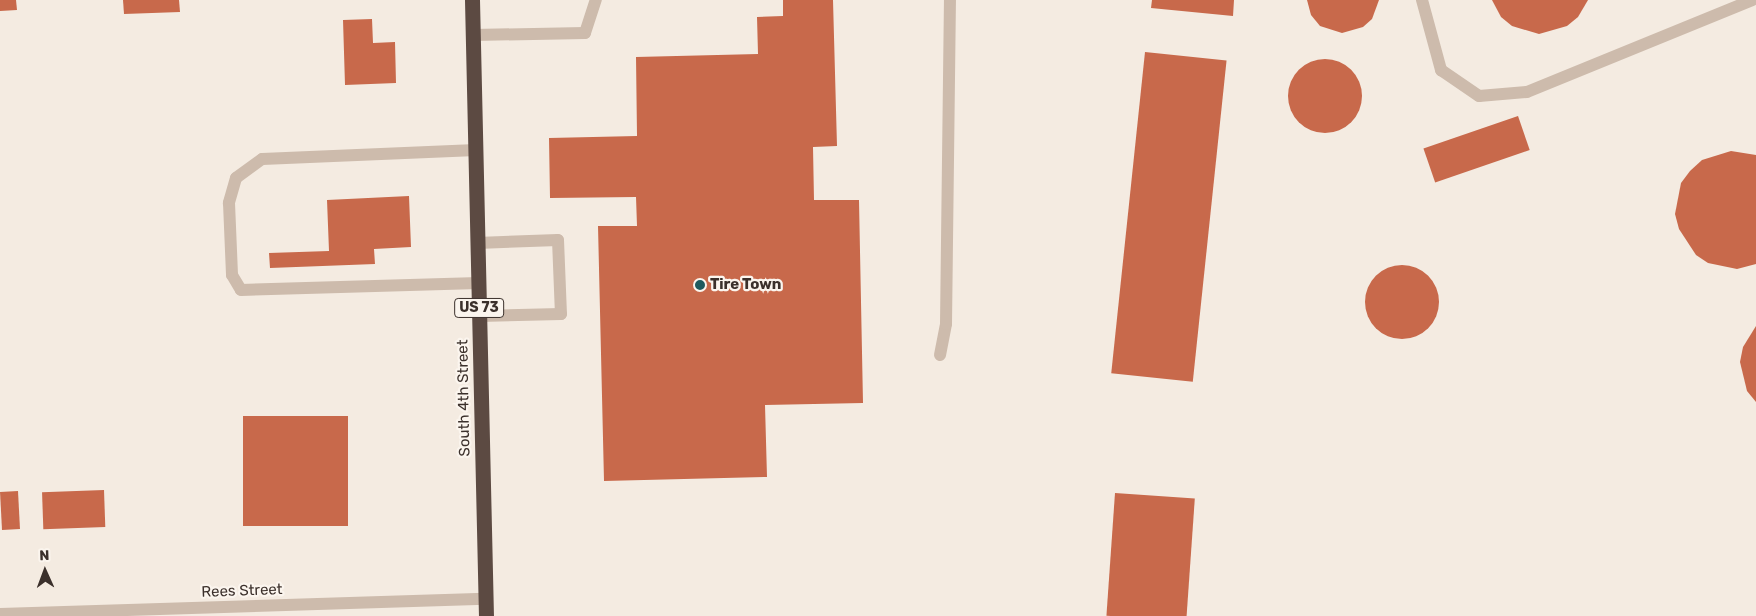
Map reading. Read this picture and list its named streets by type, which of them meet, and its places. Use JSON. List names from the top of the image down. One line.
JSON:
{"streets":{"highway":["US 73","South 4th Street"],"street":["Rees Street"]},"crossings":[["South 4th Street","Rees Street"]],"places":["Tire Town"],"north":"top"}
